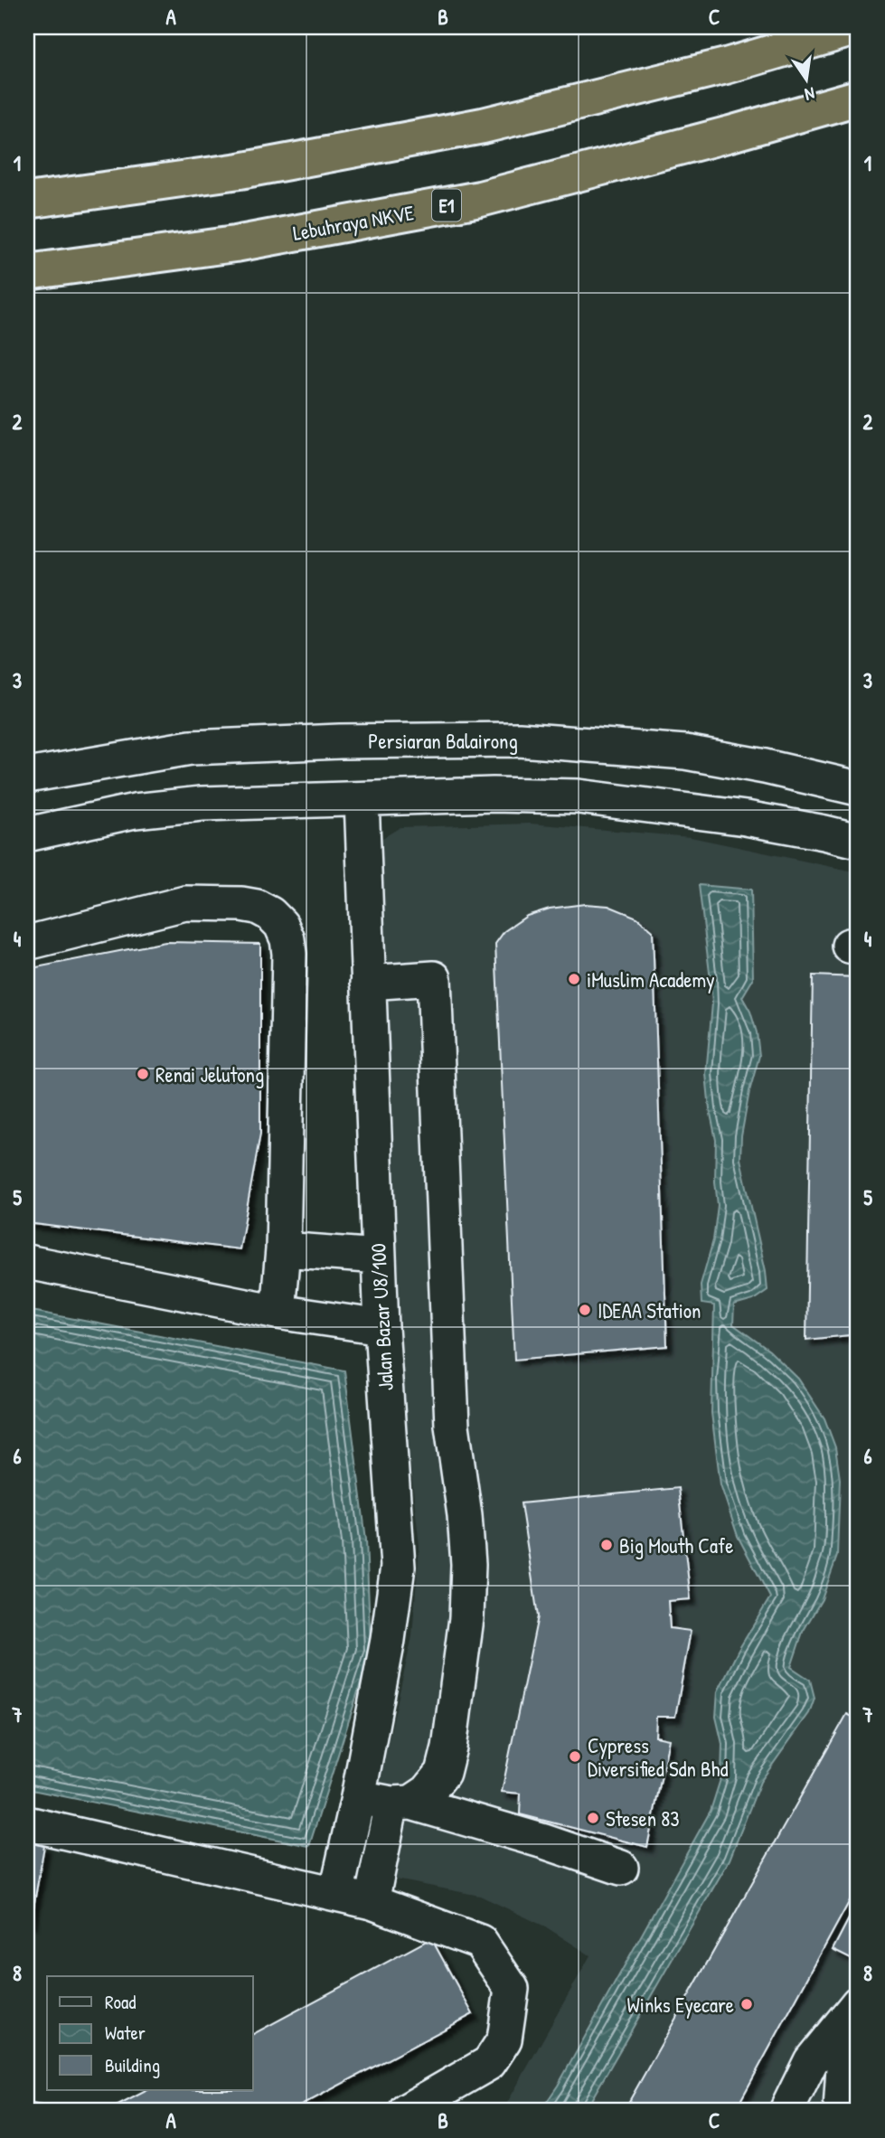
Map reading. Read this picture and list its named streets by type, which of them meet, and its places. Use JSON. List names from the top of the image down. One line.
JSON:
{"streets":{"highway":["E1","Lebuhraya NKVE"],"street":["Persiaran Balairong","Jalan Bazar U8/100"]},"places":["iMuslim Academy","Renai Jelutong","IDEAA Station","Big Mouth Cafe","Cypress Diversified Sdn Bhd","Stesen 83","Winks Eyecare"],"legend":["Road","Water","Building"],"north":"bottom","grid":{"columns":["A","B","C"],"rows":["1","2","3","4","5","6","7","8"]}}
